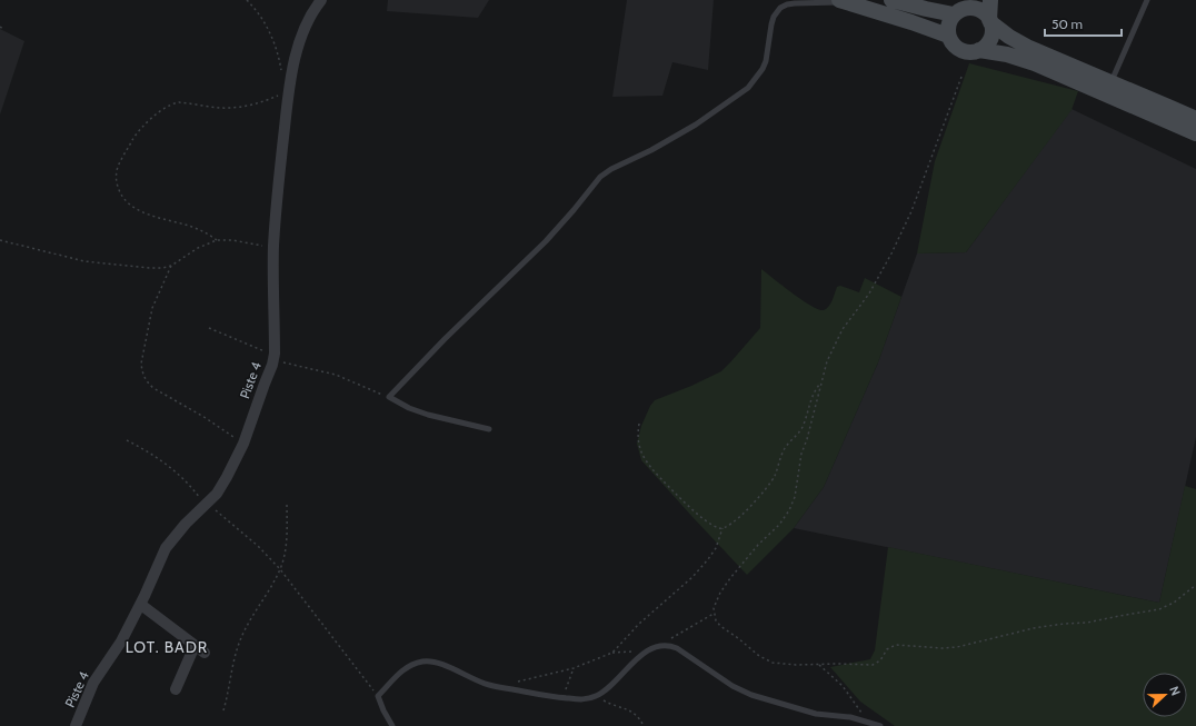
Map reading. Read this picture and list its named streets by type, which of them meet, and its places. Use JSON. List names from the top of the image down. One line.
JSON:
{"streets":{"street":["Piste 4"]},"districts":["LOT. BADR"],"scale_bar":"50 m","north":"right"}
